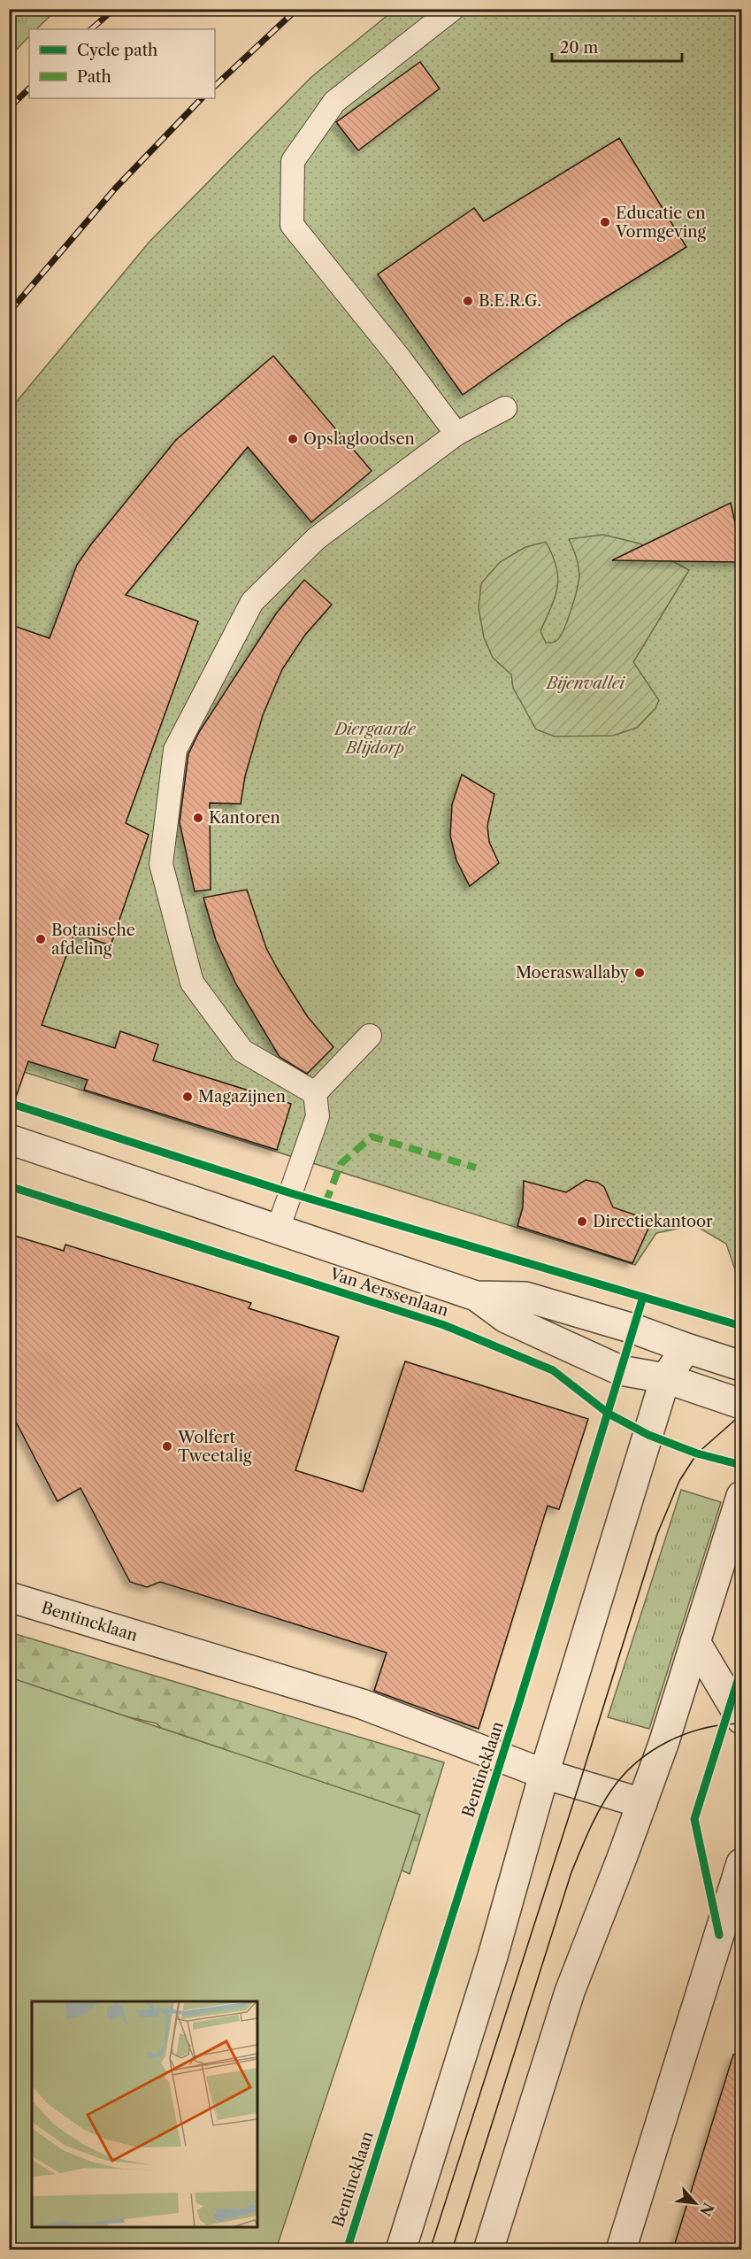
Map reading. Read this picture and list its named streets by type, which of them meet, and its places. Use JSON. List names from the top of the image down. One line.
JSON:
{"streets":{"street":["Van Aerssenlaan","Bentincklaan"]},"parks":["Bijenvallei","Diergaarde Blijdorp"],"places":["Educatie en Vormgeving","B.E.R.G.","Opslagloodsen","Kantoren","Botanische afdeling","Moeraswallaby","Magazijnen","Directiekantoor","Wolfert Tweetalig"],"legend":["Cycle path","Path"],"scale_bar":"20 m","north":"bottom right"}
